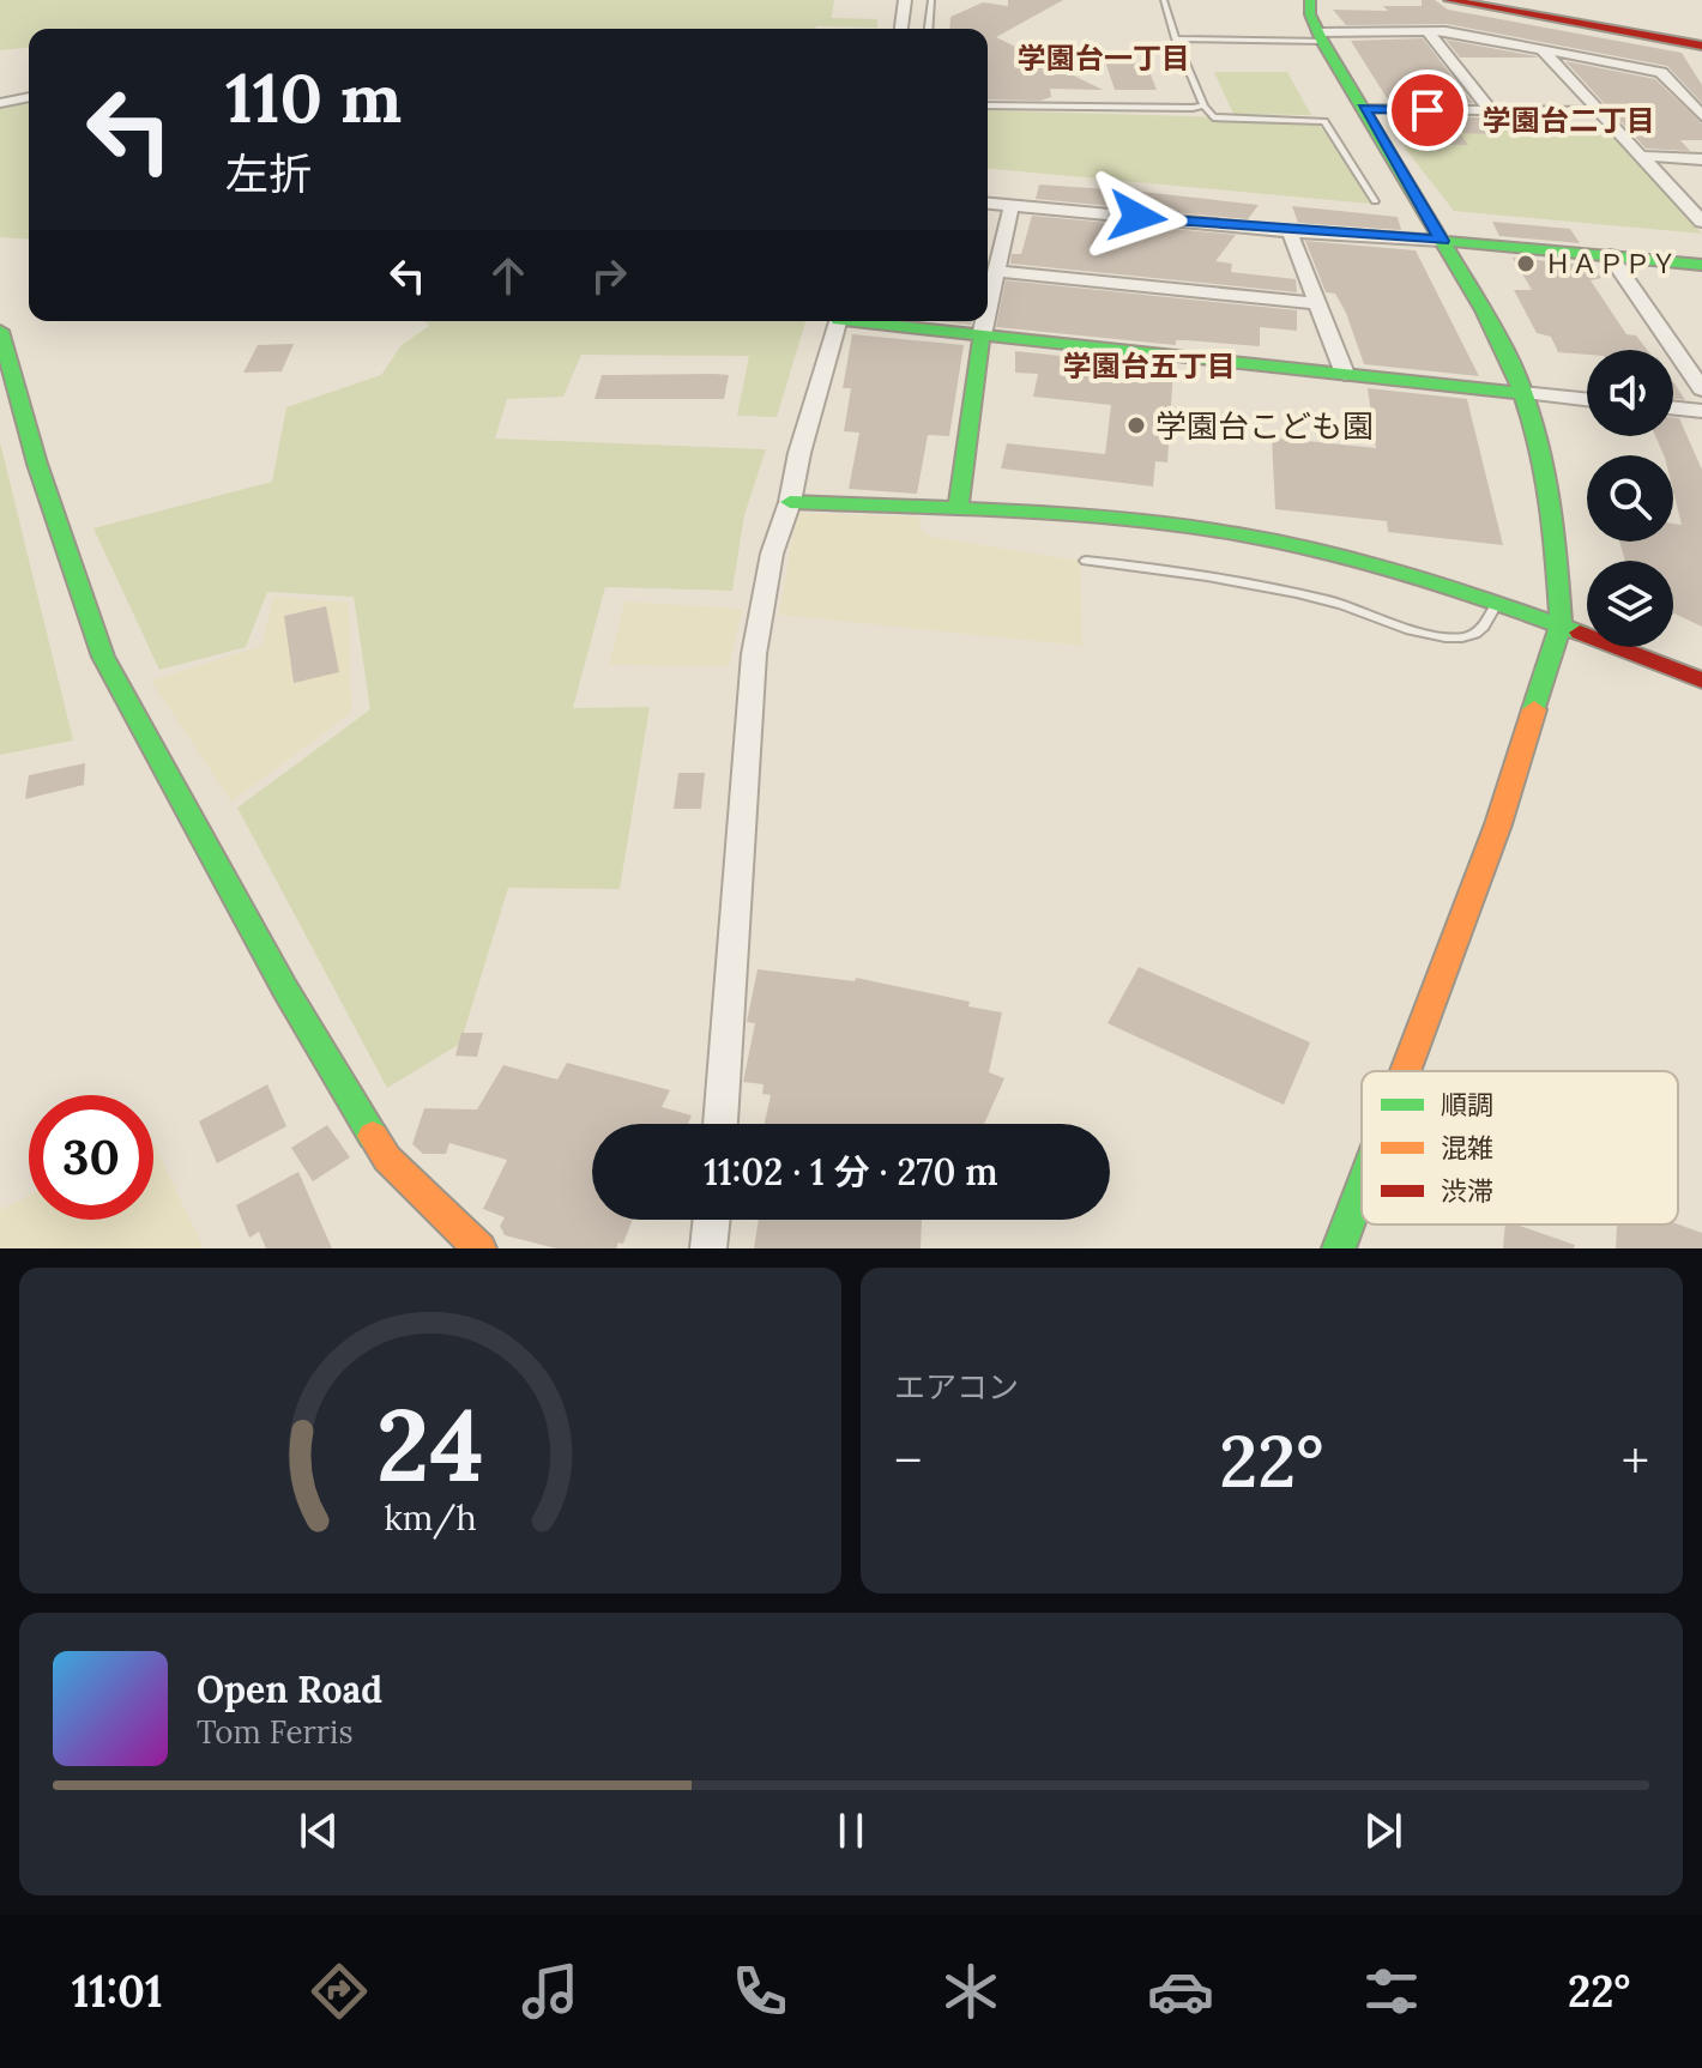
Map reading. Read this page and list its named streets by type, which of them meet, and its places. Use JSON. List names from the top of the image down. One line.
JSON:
{"districts":["学園台一丁目","学園台二丁目","学園台五丁目"],"places":["ＨＡＰＰＹ","学園台こども園"],"legend":["順調","混雑","渋滞"],"page":{"turn":["110 m","左折"],"limit":"30","trip":"11:02 · 1 分 · 270 m","tile":"エアコン","heat":["−","22°","+"],"song":["Open Road","Tom Ferris"],"tabs":["11:01","22°"],"gauge":["24","km/h"]}}
